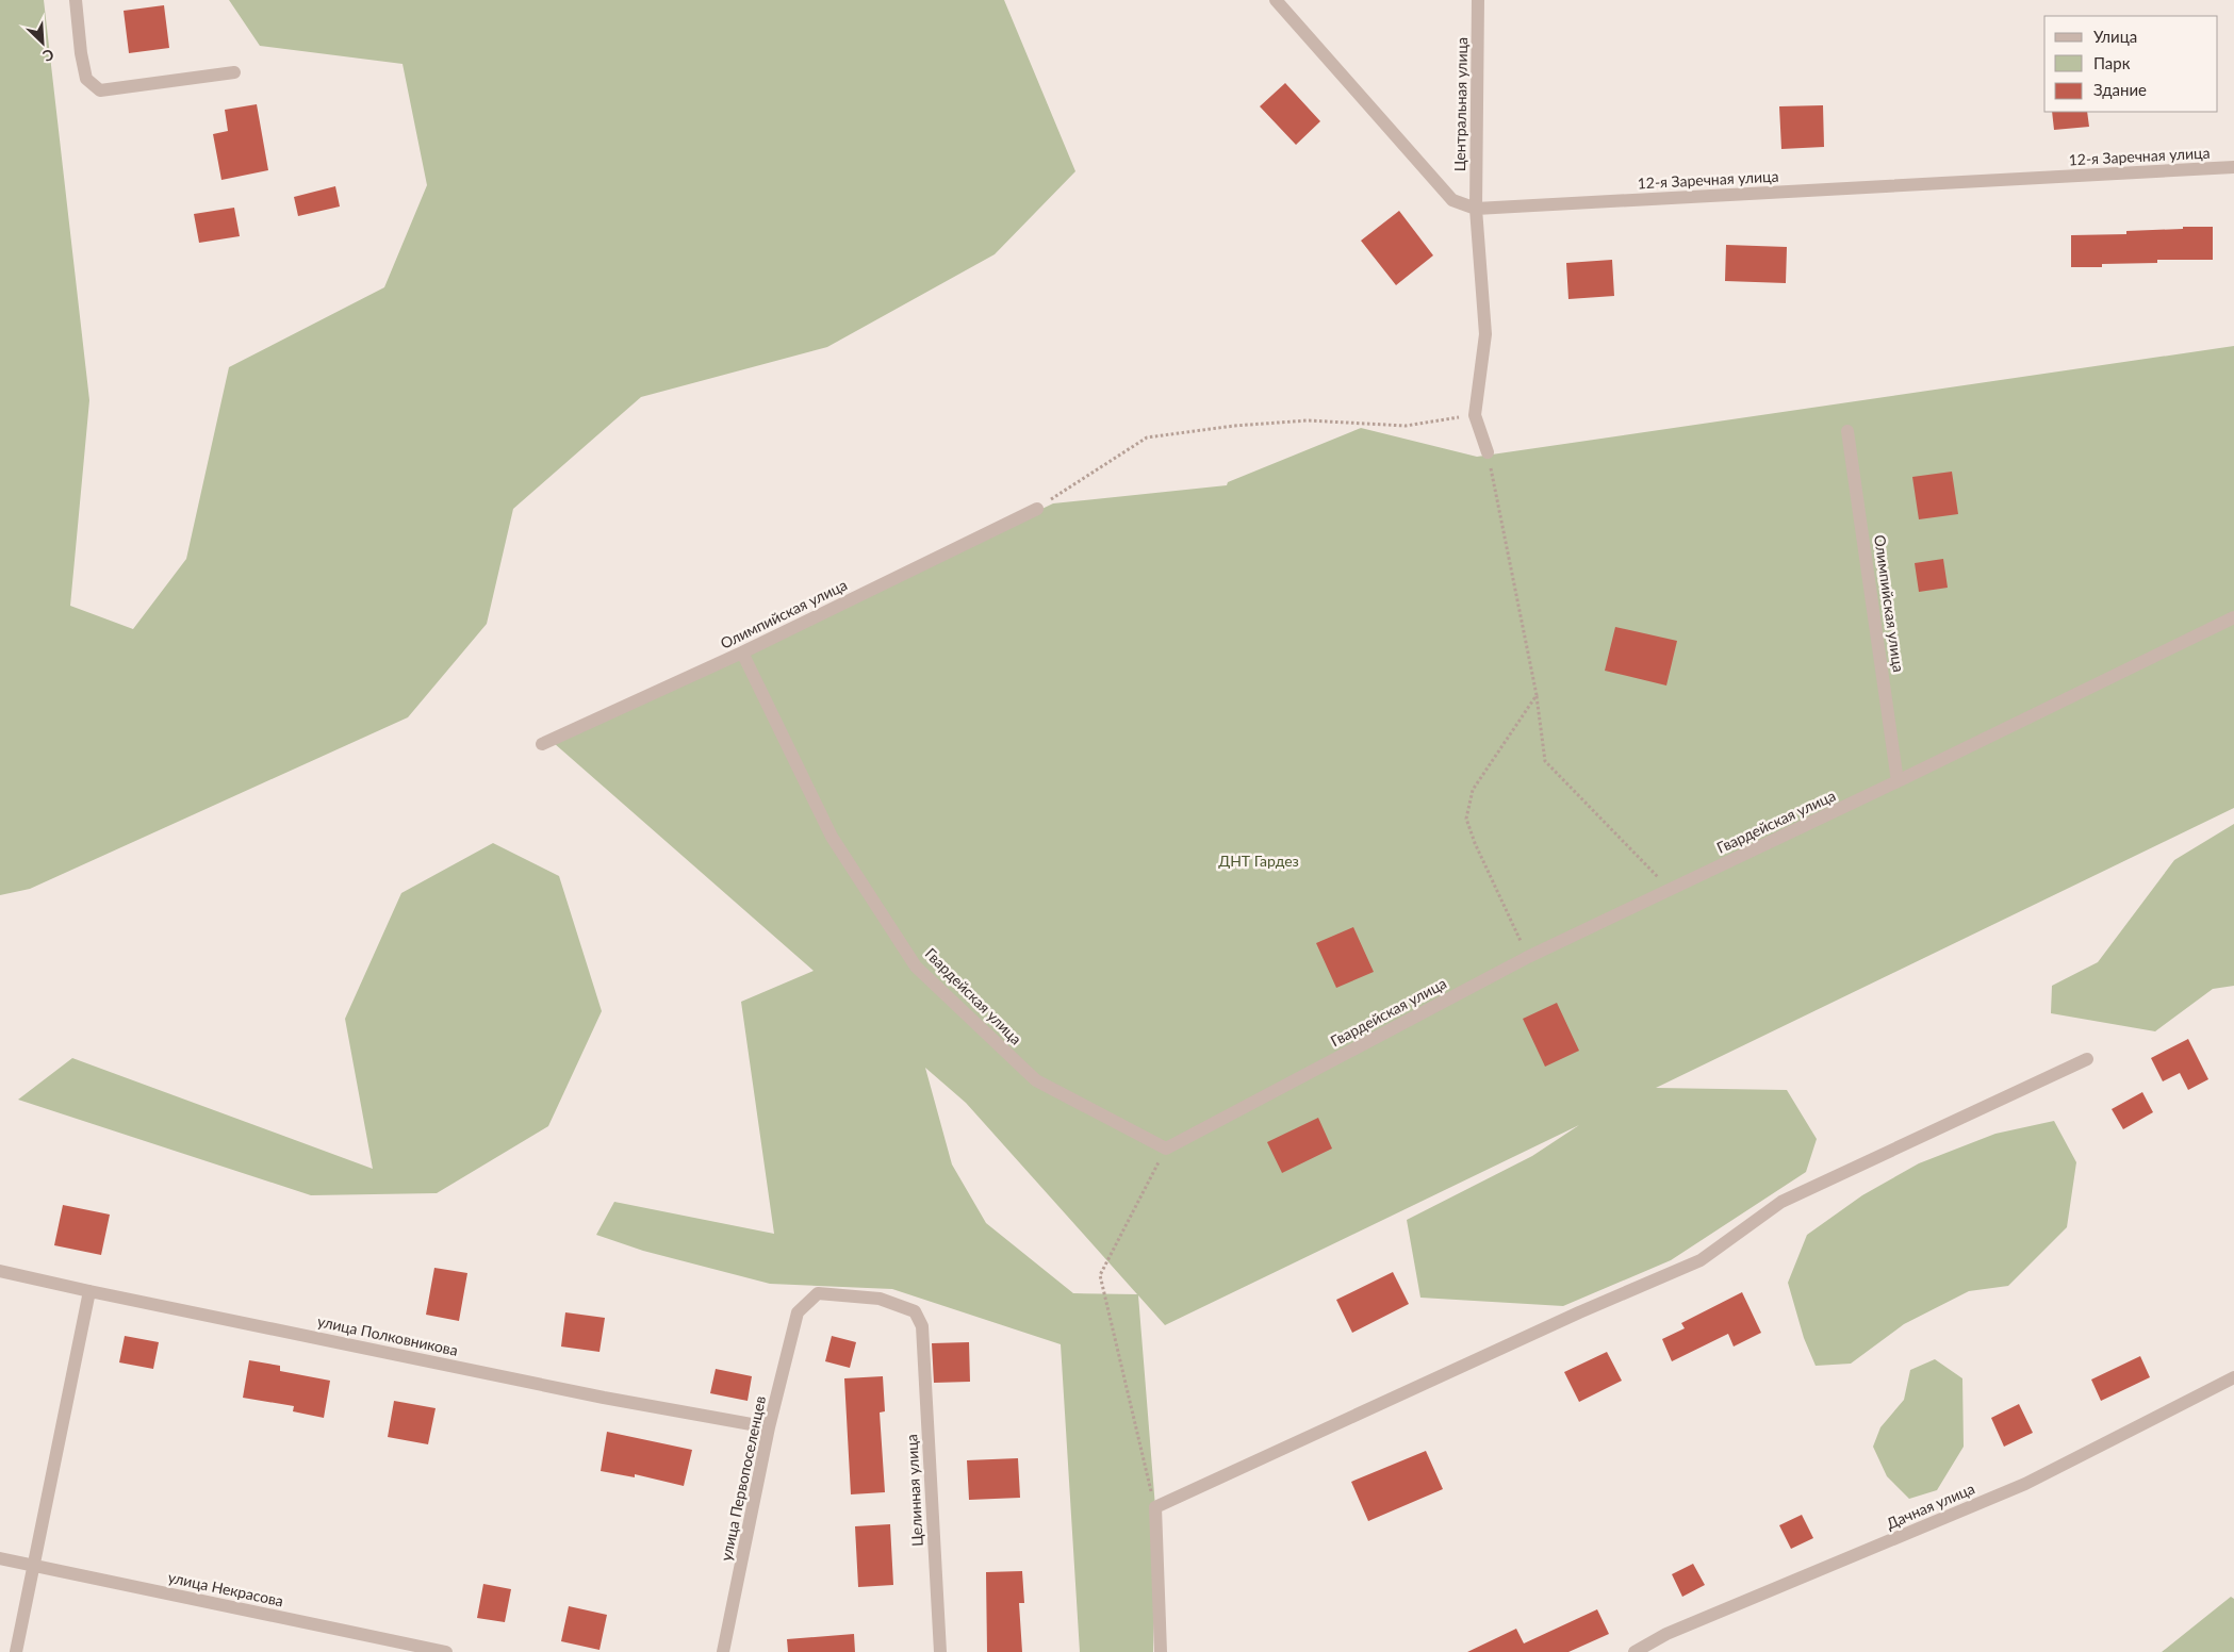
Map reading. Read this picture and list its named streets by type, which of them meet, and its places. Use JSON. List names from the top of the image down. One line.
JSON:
{"streets":{"street":["Центральная улица","12-я Заречная улица","Олимпийская улица","Гвардейская улица","улица Полковникова","улица Первопоселенцев","Целинная улица","Дачная улица","улица Некрасова"]},"crossings":[["Центральная улица","12-я Заречная улица"],["Олимпийская улица","Гвардейская улица"],["улица Полковникова","улица Первопоселенцев"],["улица Первопоселенцев","Целинная улица"]],"parks":["ДНТ Гардез"],"legend":["Улица","Парк","Здание"],"north":"bottom right"}
